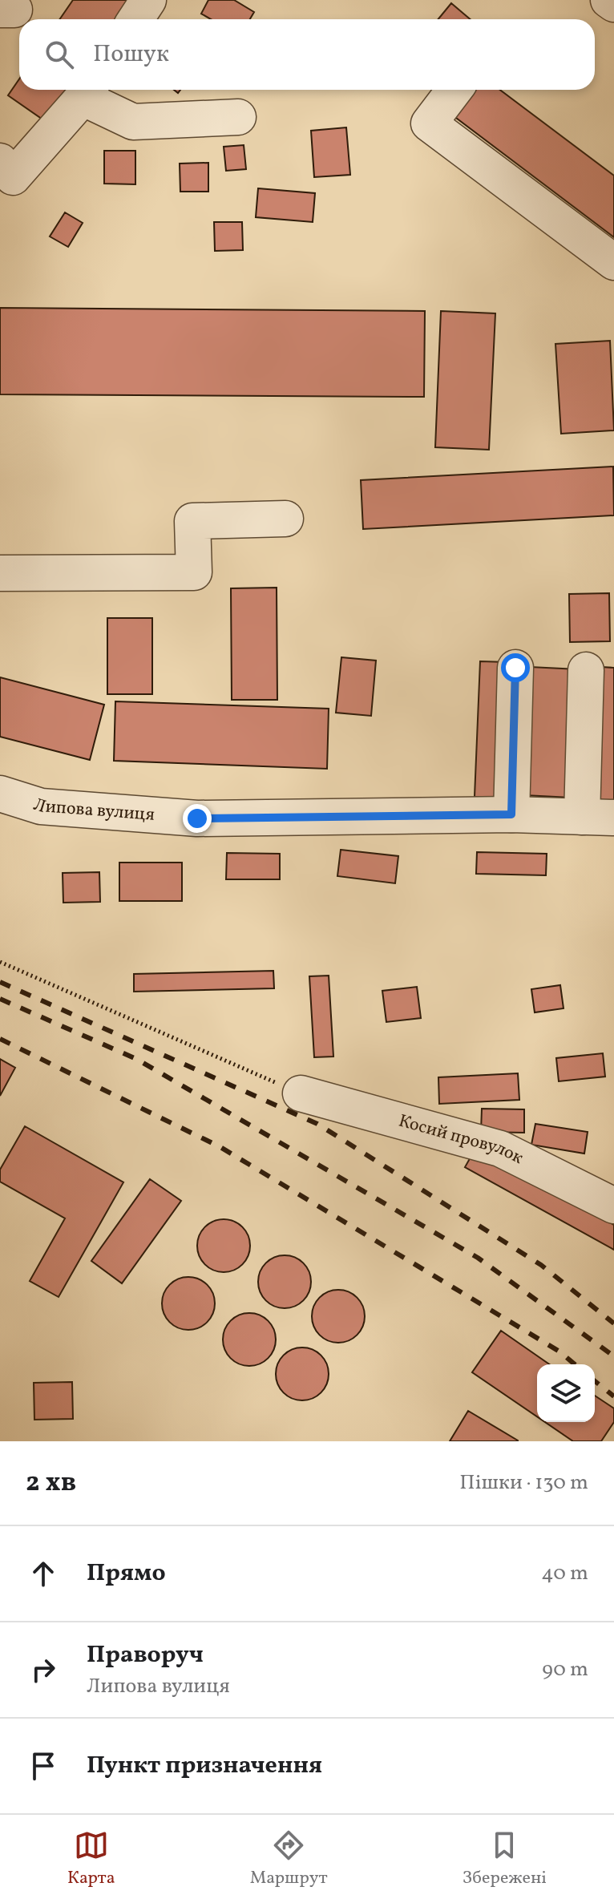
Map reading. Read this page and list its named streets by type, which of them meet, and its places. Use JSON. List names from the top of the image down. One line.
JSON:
{"streets":{"street":["Липова вулиця","Косий провулок"]},"page":{"search":"Пошук","heading":["2 хв","Пішки · 130 m"],"list":[["Прямо","40 m"],["Праворуч","Липова вулиця","90 m"],"Пункт призначення"],"nav":["Карта","Маршрут","Збережені"]}}
